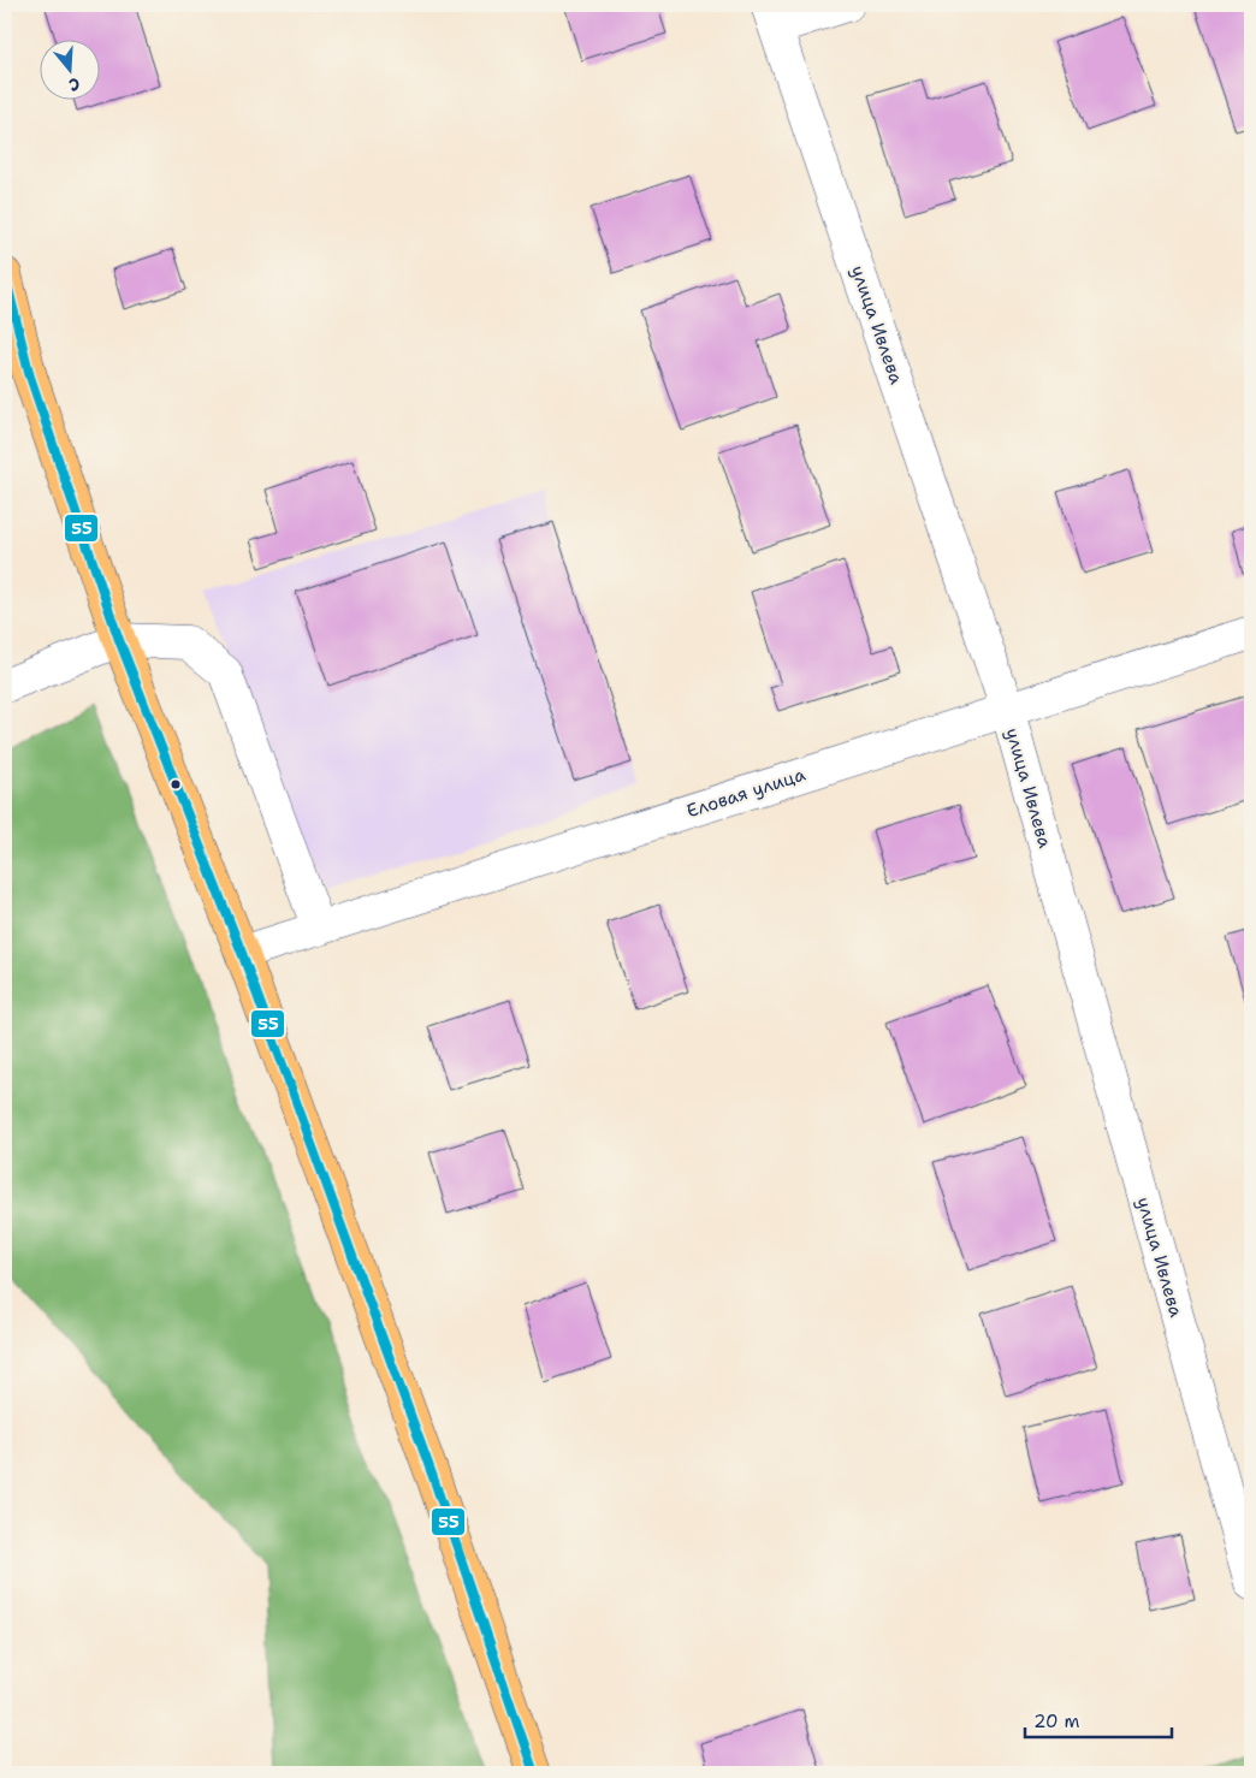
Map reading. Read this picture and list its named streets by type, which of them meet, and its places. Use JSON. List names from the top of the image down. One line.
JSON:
{"streets":{"street":["улица Ивлева","Еловая улица"]},"crossings":[["улица Ивлева","Еловая улица"]],"lines":["transit line 55"],"scale_bar":"20 m","north":"bottom"}
